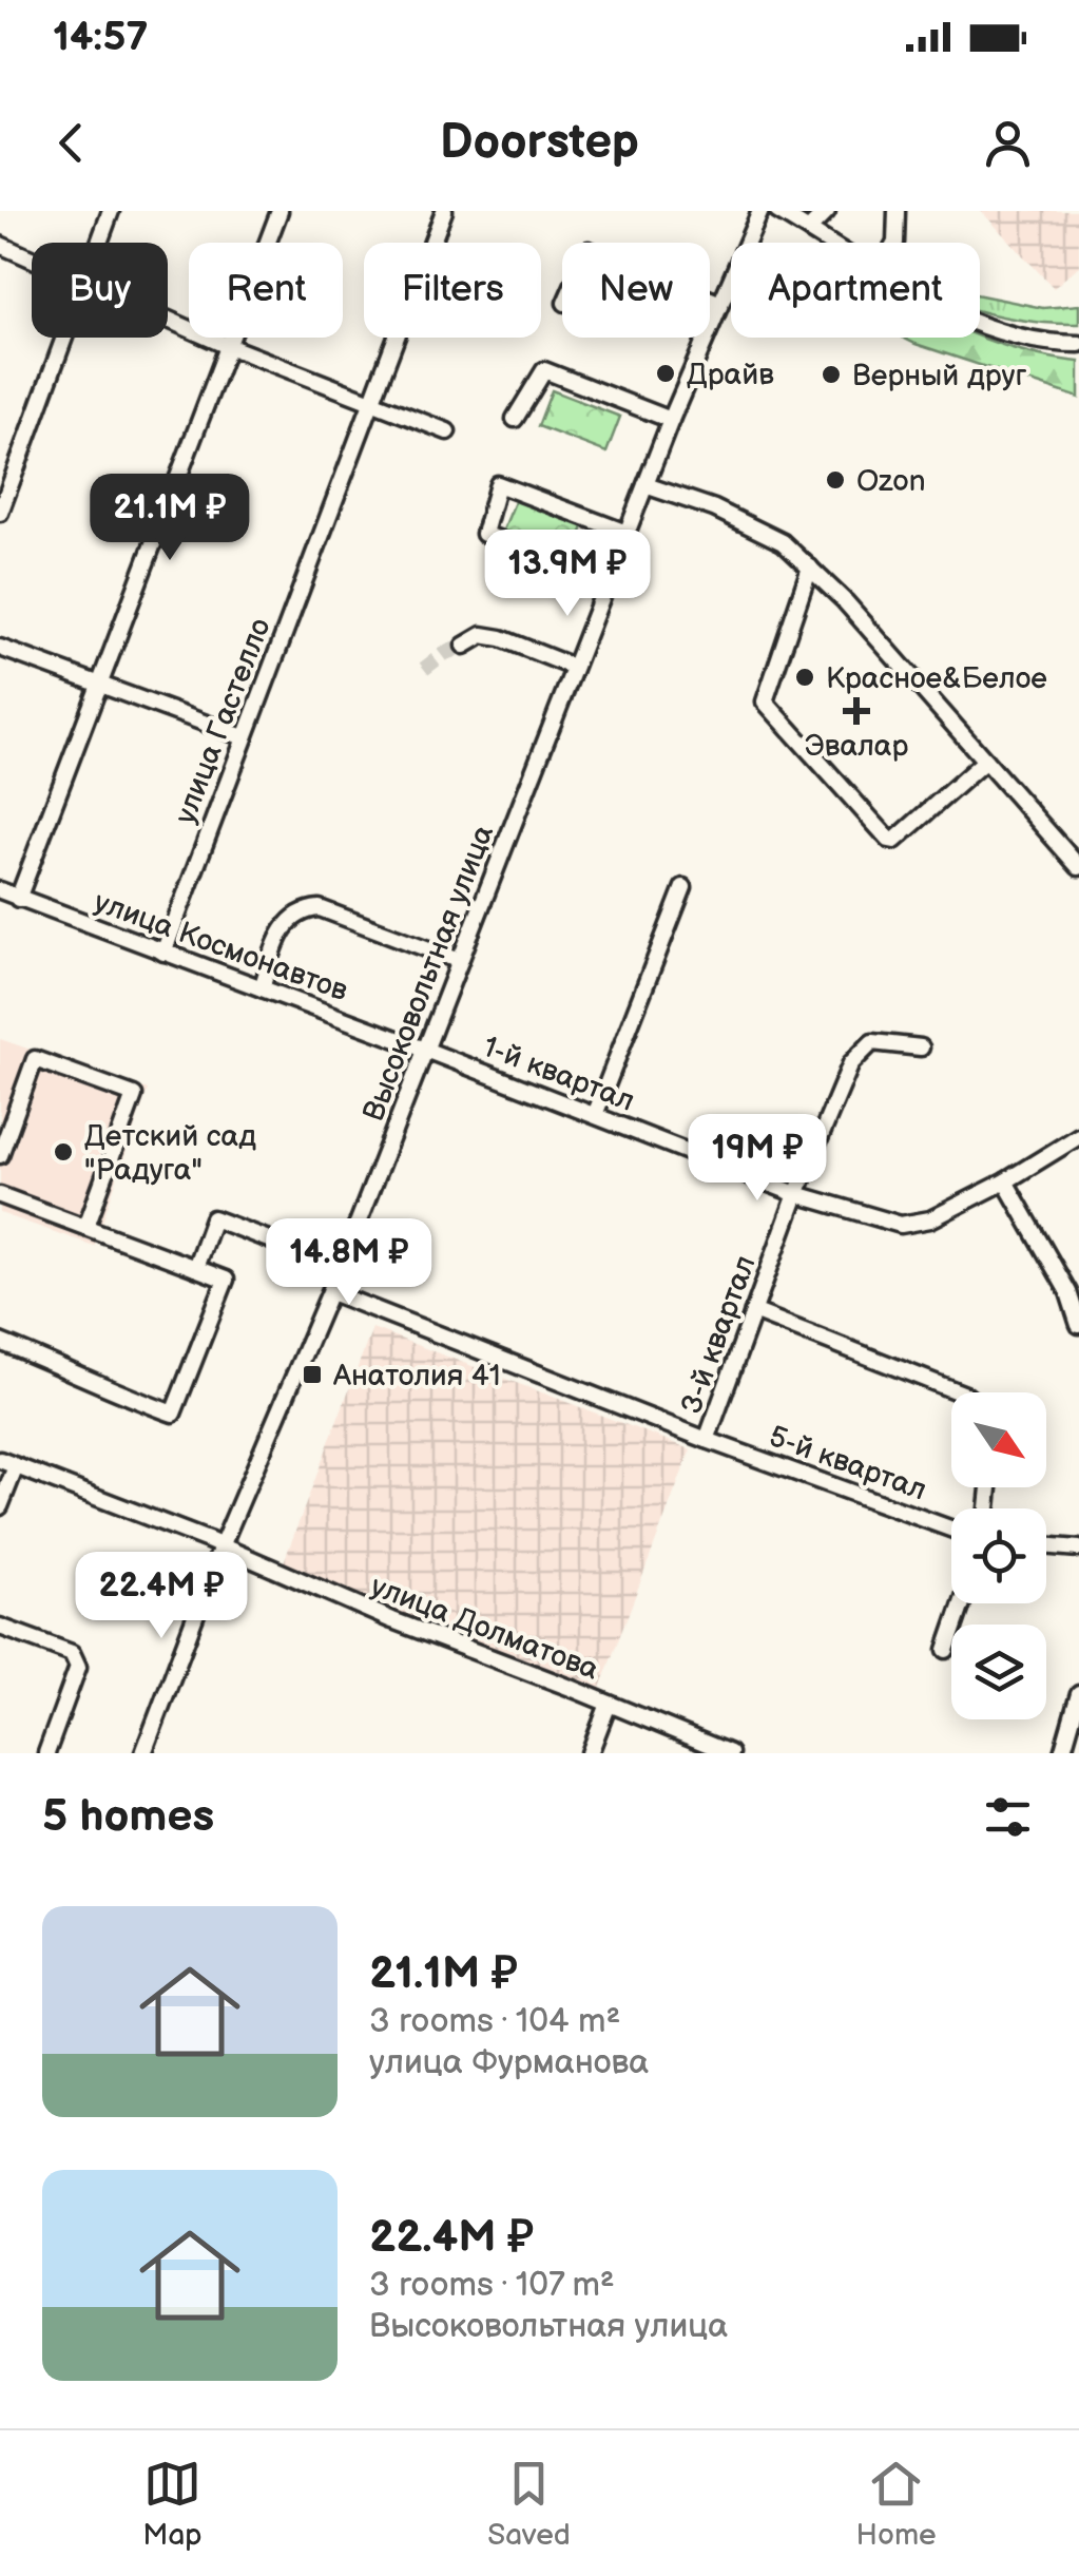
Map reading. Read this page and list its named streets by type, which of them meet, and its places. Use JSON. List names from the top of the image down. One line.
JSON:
{"streets":{"street":["улица Гастелло","улица Космонавтов","Высоковольтная улица","1-й квартал","3-й квартал","5-й квартал","улица Долматова"]},"crossings":[["улица Гастелло","улица Космонавтов"],["улица Космонавтов","Высоковольтная улица"],["улица Космонавтов","1-й квартал"],["Высоковольтная улица","1-й квартал"],["Высоковольтная улица","3-й квартал"],["Высоковольтная улица","улица Долматова"],["1-й квартал","3-й квартал"],["3-й квартал","5-й квартал"]],"places":{"other":["Драйв","Верный друг","Ozon","Красное&Белое","Детский сад \"Радуга\""],"health":["Эвалар"],"transit":["Анатолия 41"]},"north":"bottom right","page":{"status":"14:57","header":"Doorstep","chip":["Buy","Rent","Filters","New","Apartment"],"price":["21.1M ₽","13.9M ₽","19M ₽","14.8M ₽","22.4M ₽"],"heading":"5 homes","list":[{"name":"21.1M ₽","note":"3 rooms · 104 m² · улица Фурманова"},{"name":"22.4M ₽","note":"3 rooms · 107 m² · Высоковольтная улица"}],"tabs":["Map","Saved","Home"]}}
